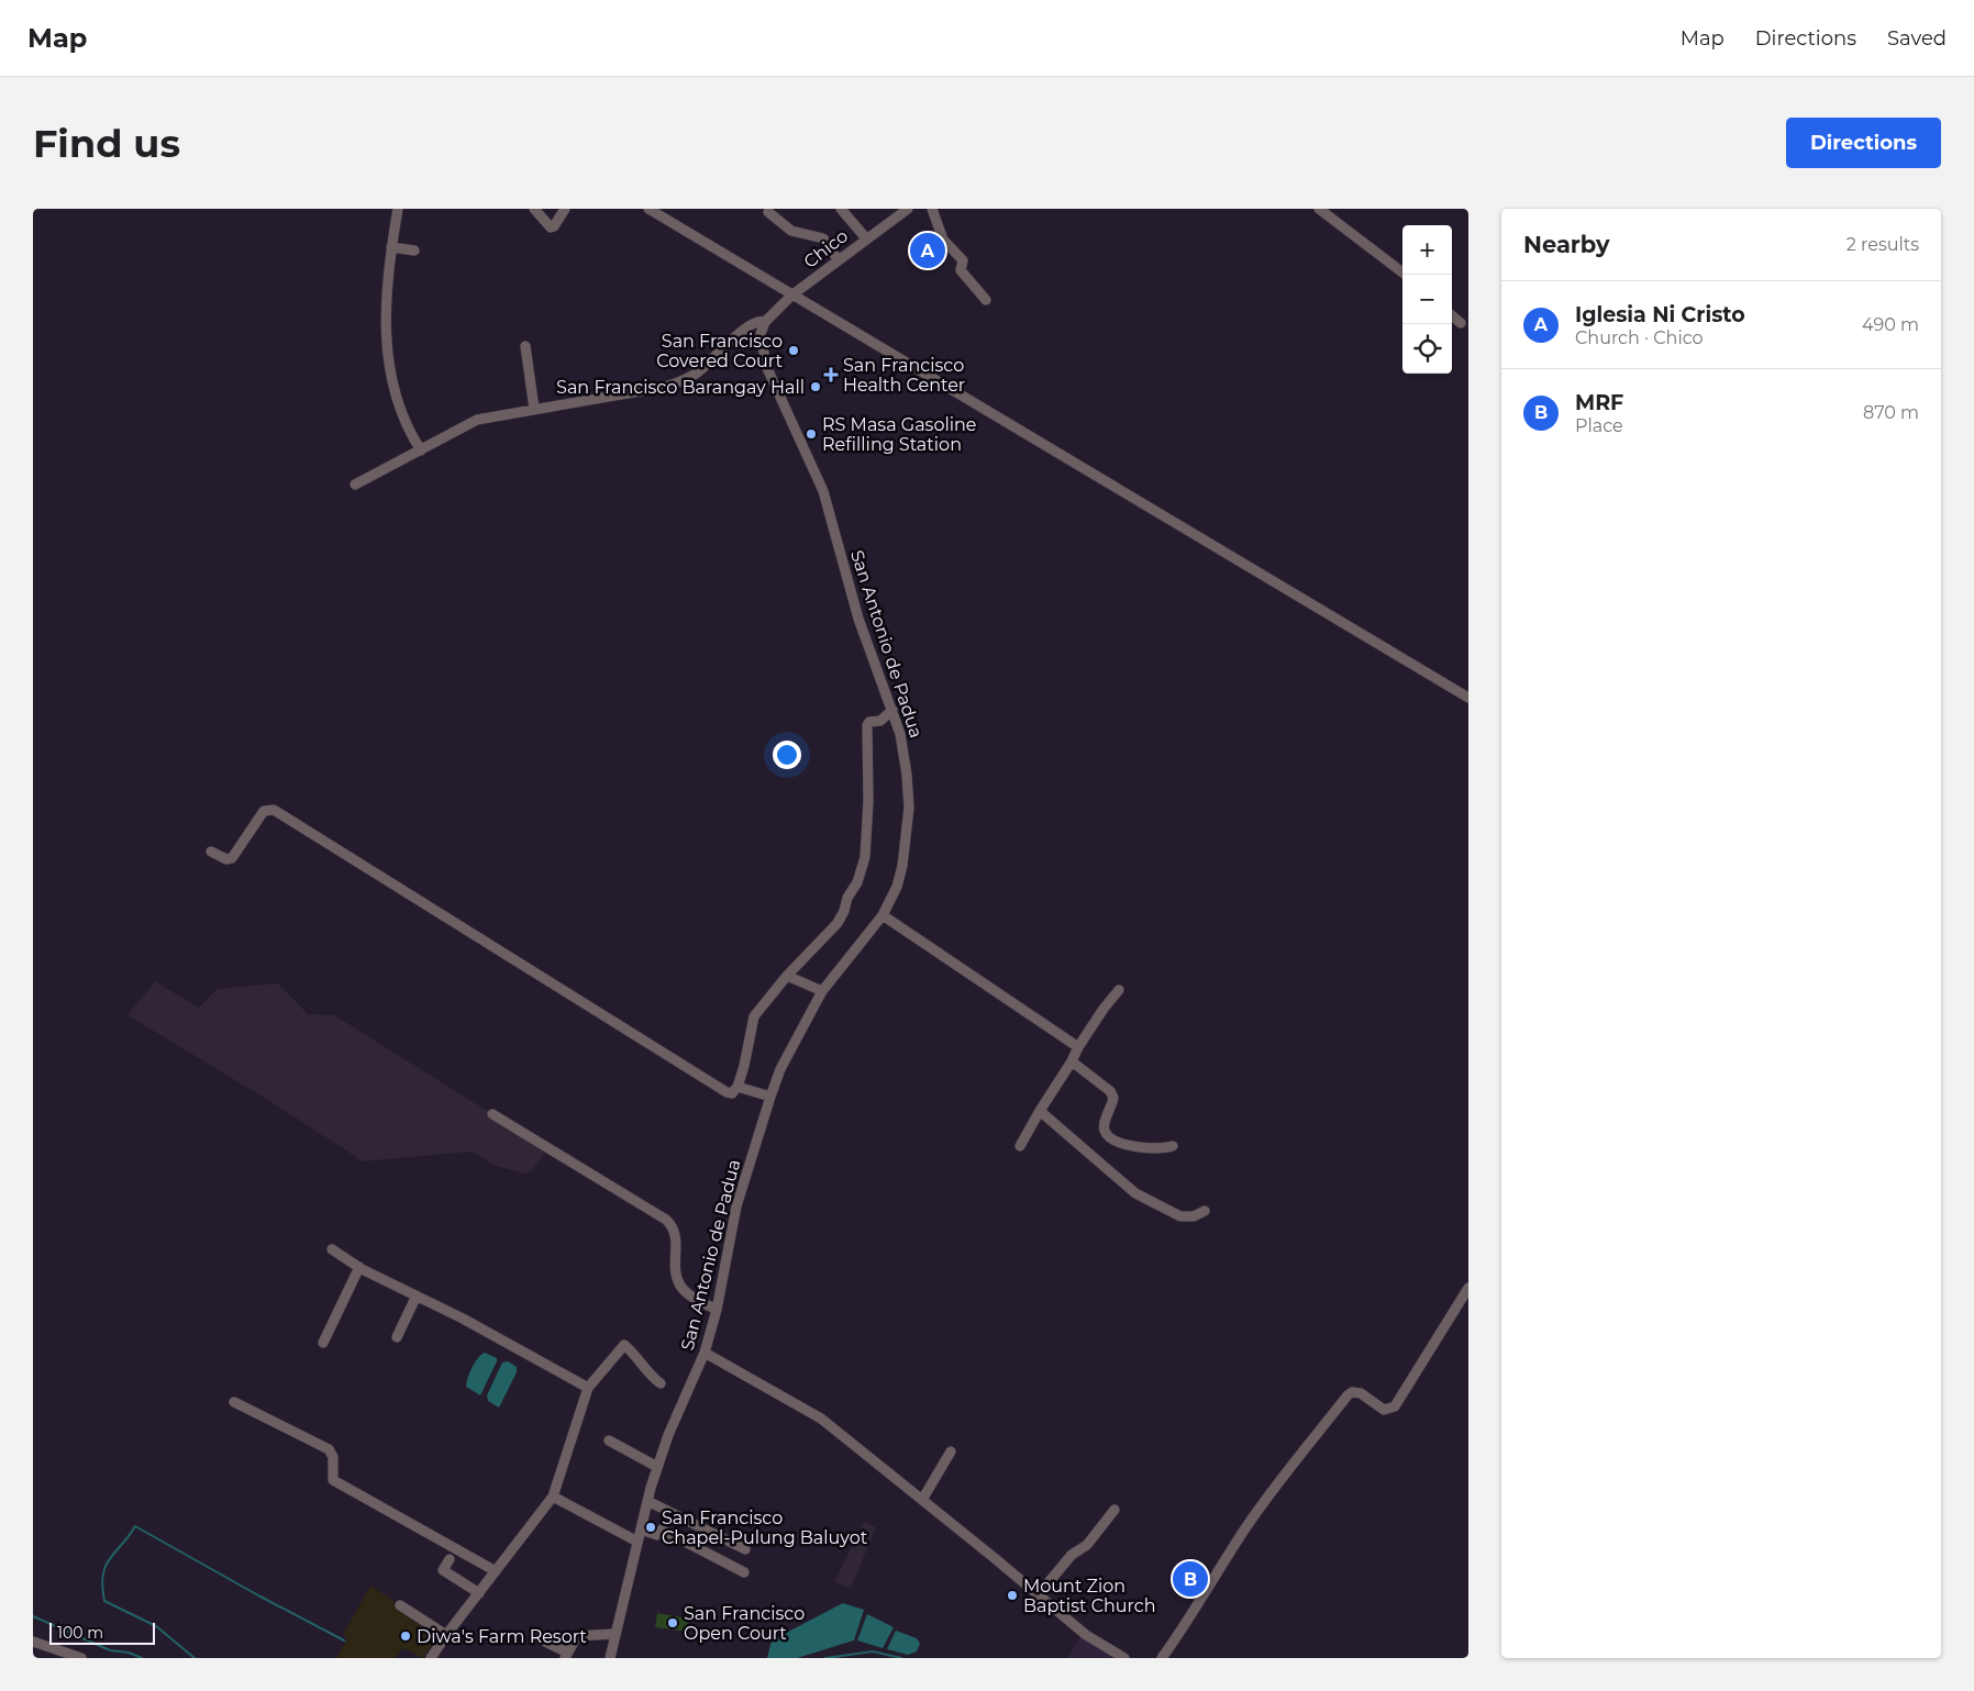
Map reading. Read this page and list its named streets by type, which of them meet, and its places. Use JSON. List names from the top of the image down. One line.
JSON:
{"streets":{"street":["Chico","San Antonio de Padua"]},"places":{"other":["San Francisco Covered Court","San Francisco Barangay Hall","RS Masa Gasoline Refilling Station","San Francisco Chapel-Pulung Baluyot","Mount Zion Baptist Church","San Francisco Open Court","Diwa's Farm Resort"],"health":["San Francisco Health Center"]},"scale_bar":"100 m","page":{"header":"Map","nav":["Map","Directions","Saved"],"buttons":"Directions","title":"Find us","heading":["Nearby","2 results"],"map_buttons":["+","−"],"pins":["A","B"],"list":[{"mark":"A","name":"Iglesia Ni Cristo","note":"Church · Chico","value":"490 m"},{"mark":"B","name":"MRF","note":"Place","value":"870 m"}],"scale":"100 m"}}
